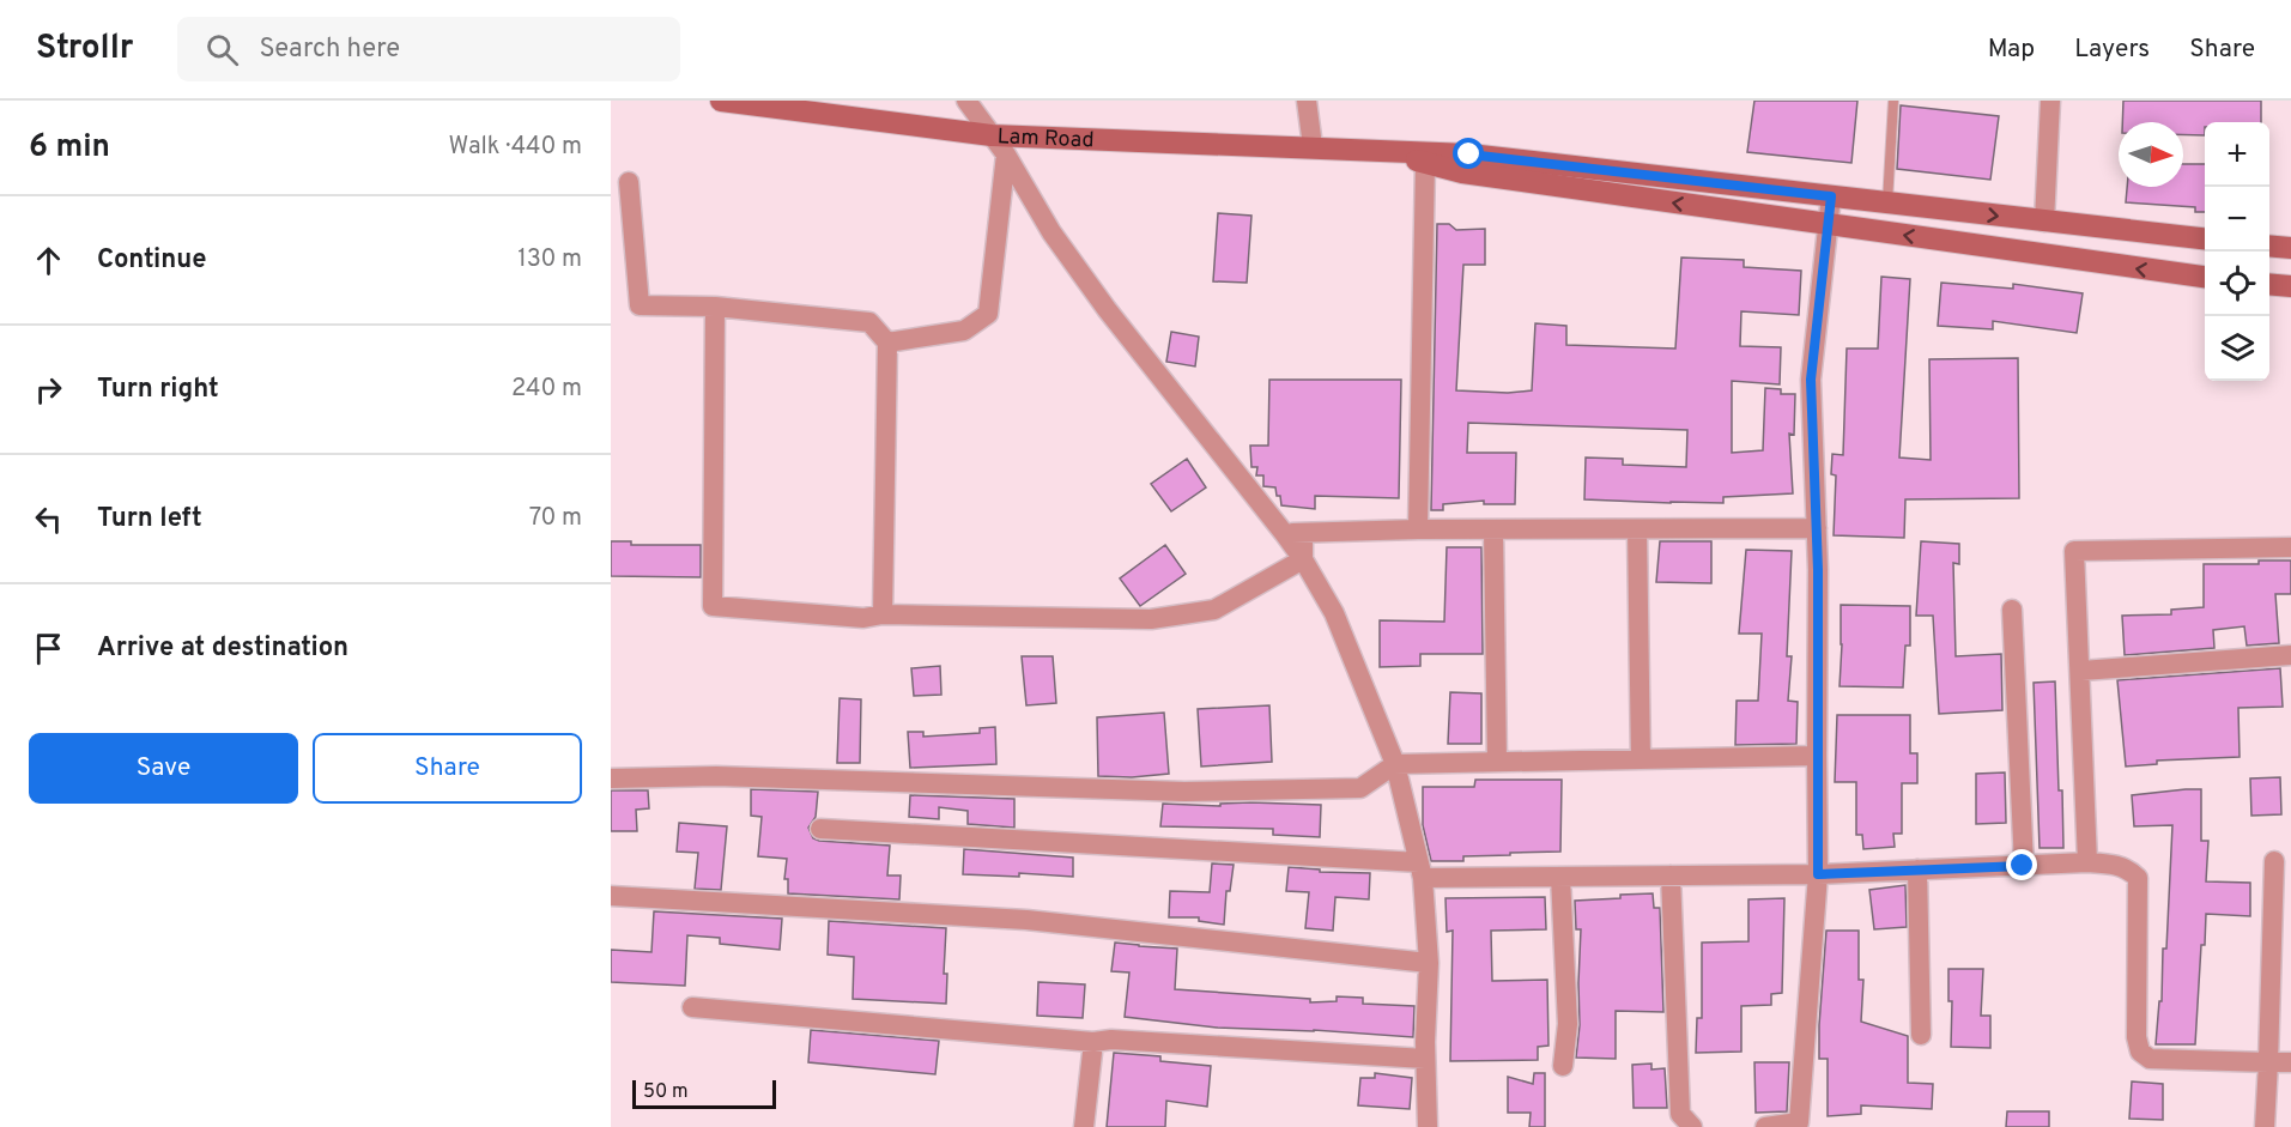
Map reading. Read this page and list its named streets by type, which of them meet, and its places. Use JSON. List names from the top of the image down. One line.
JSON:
{"streets":{"main road":["Lam Road"]},"scale_bar":"50 m","north":"right","page":{"header":"Strollr","search":"Search here","nav":["Map","Layers","Share"],"heading":["6 min","Walk · 440 m"],"map_buttons":["+","−"],"list":[["Continue","130 m"],["Turn right","240 m"],["Turn left","70 m"],"Arrive at destination"],"buttons":["Save","Share"],"scale":"50 m"}}
